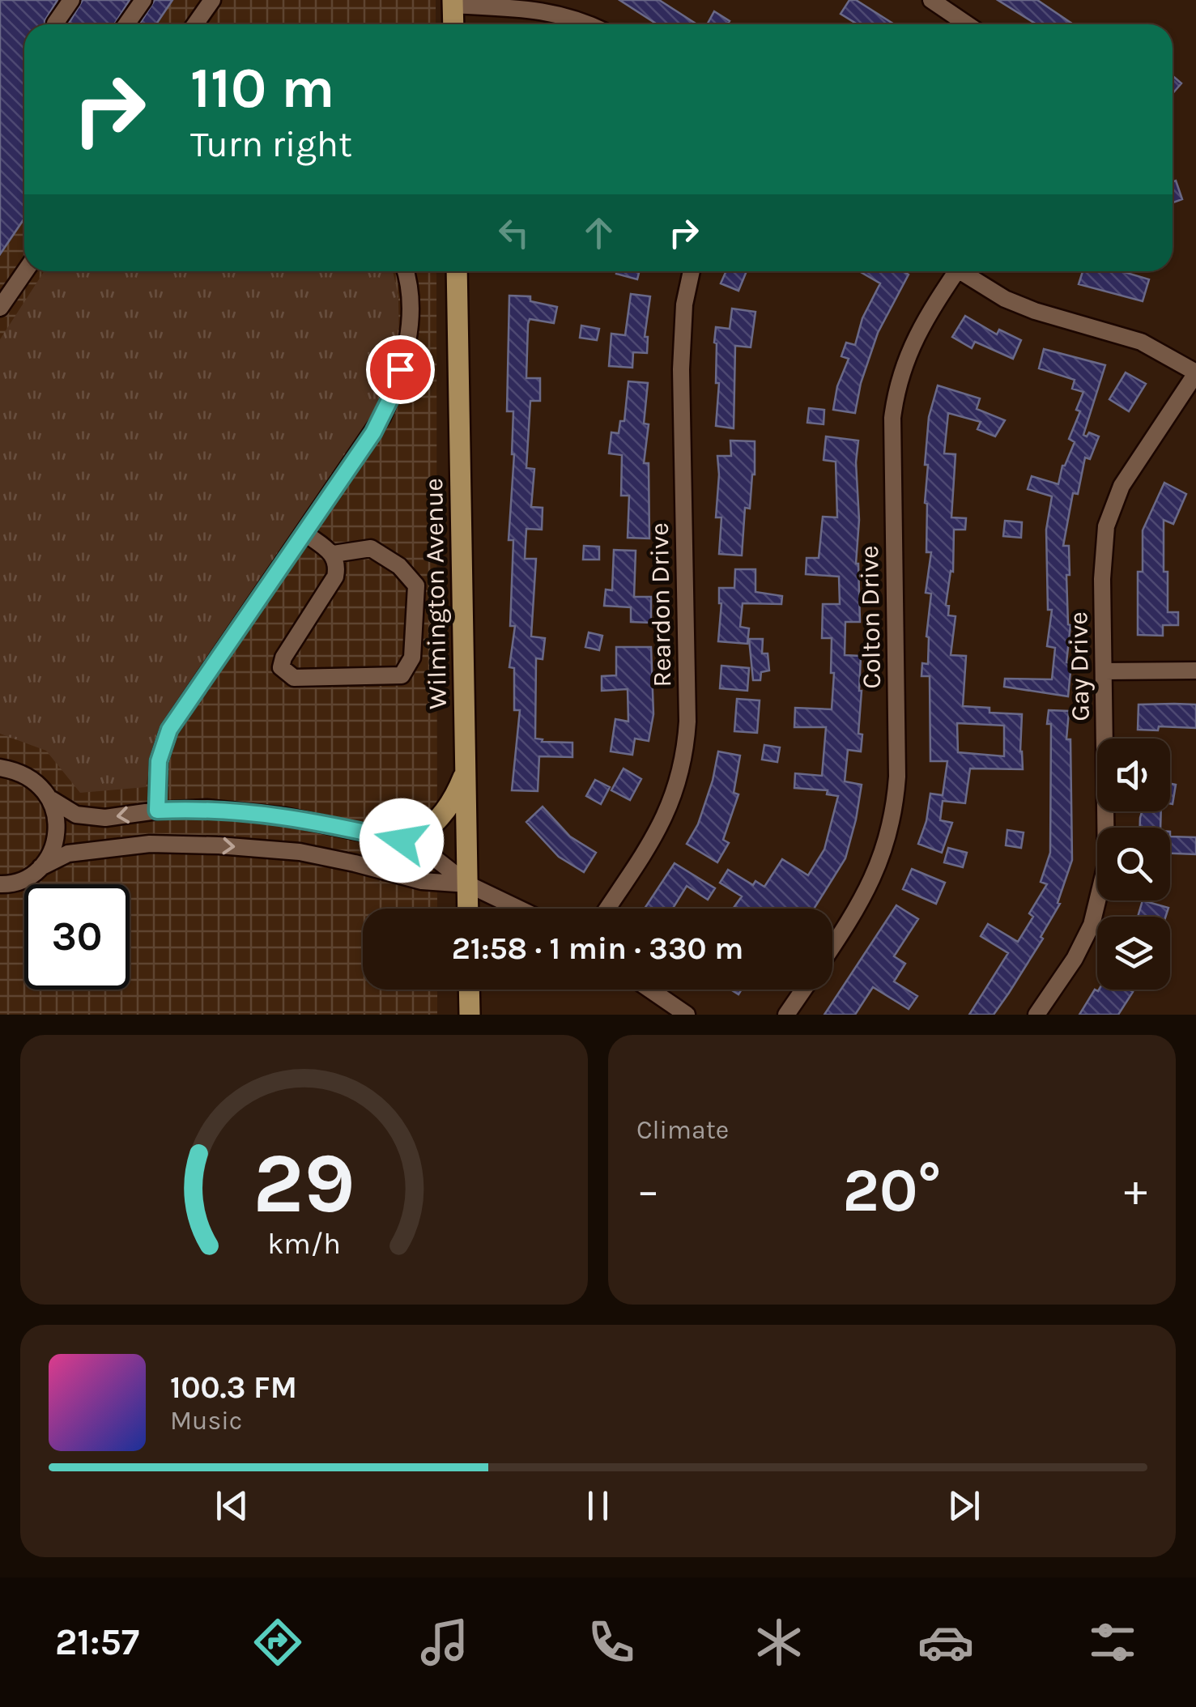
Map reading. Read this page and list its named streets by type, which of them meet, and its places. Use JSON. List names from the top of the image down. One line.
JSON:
{"streets":{"main road":["Wilmington Avenue"],"street":["Reardon Drive","Colton Drive","Gay Drive"]},"page":{"turn":["110 m","Turn right"],"limit":"30","trip":"21:58 · 1 min · 330 m","tile":"Climate","heat":["−","20°","+"],"song":["100.3 FM","Music"],"tabs":"21:57","gauge":["29","km/h"]}}
